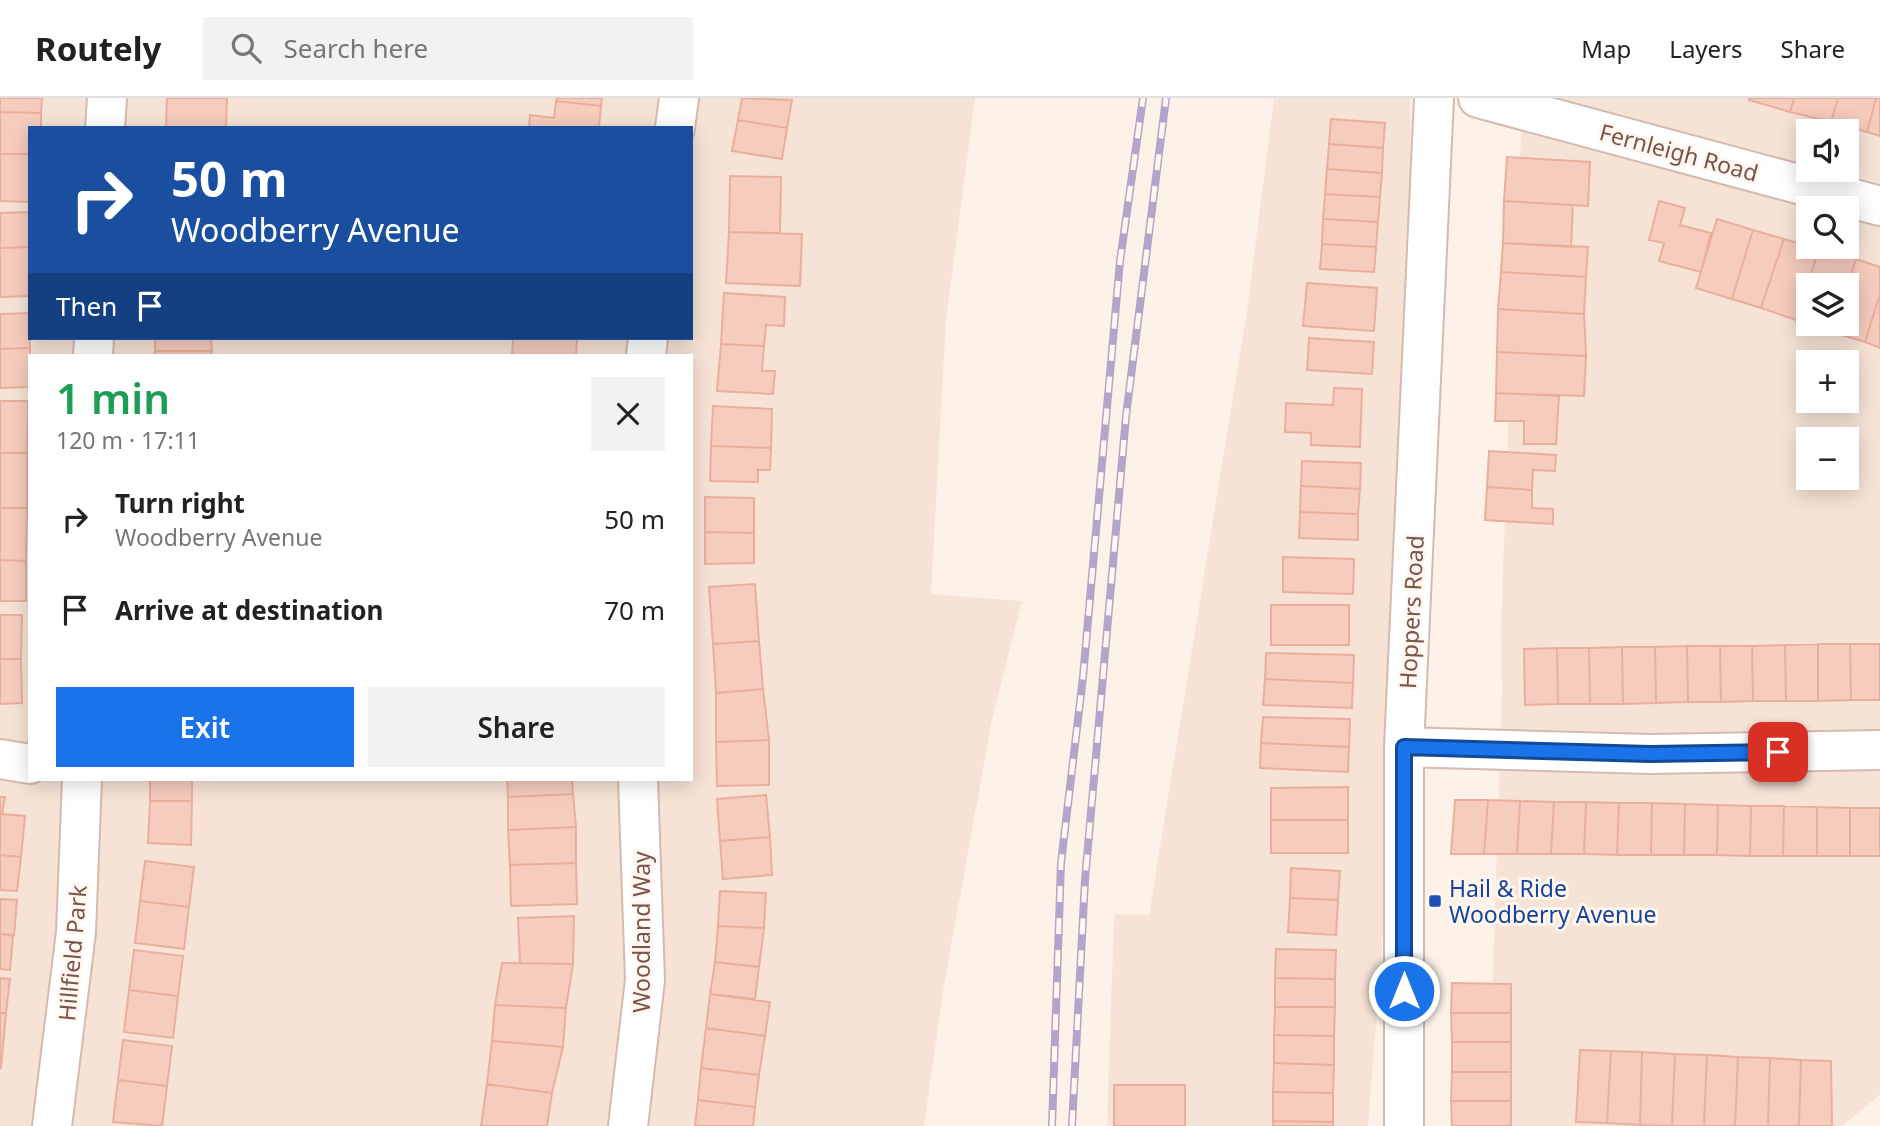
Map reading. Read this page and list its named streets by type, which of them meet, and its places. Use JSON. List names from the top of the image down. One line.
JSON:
{"streets":{"street":["Fernleigh Road","Hoppers Road","Woodland Way","Hillfield Park"]},"places":{"transit":["Hail & Ride Woodberry Avenue"]},"page":{"header":"Routely","search":"Search here","nav":["Map","Layers","Share"],"map_buttons":["+","−"],"turn":["50 m","Woodberry Avenue"],"then":"Then","heading":["1 min","120 m · 17:11"],"list":[{"name":"Turn right","note":"Woodberry Avenue","value":"50 m"},{"name":"Arrive at destination","value":"70 m"}],"buttons":["Exit","Share"]}}
